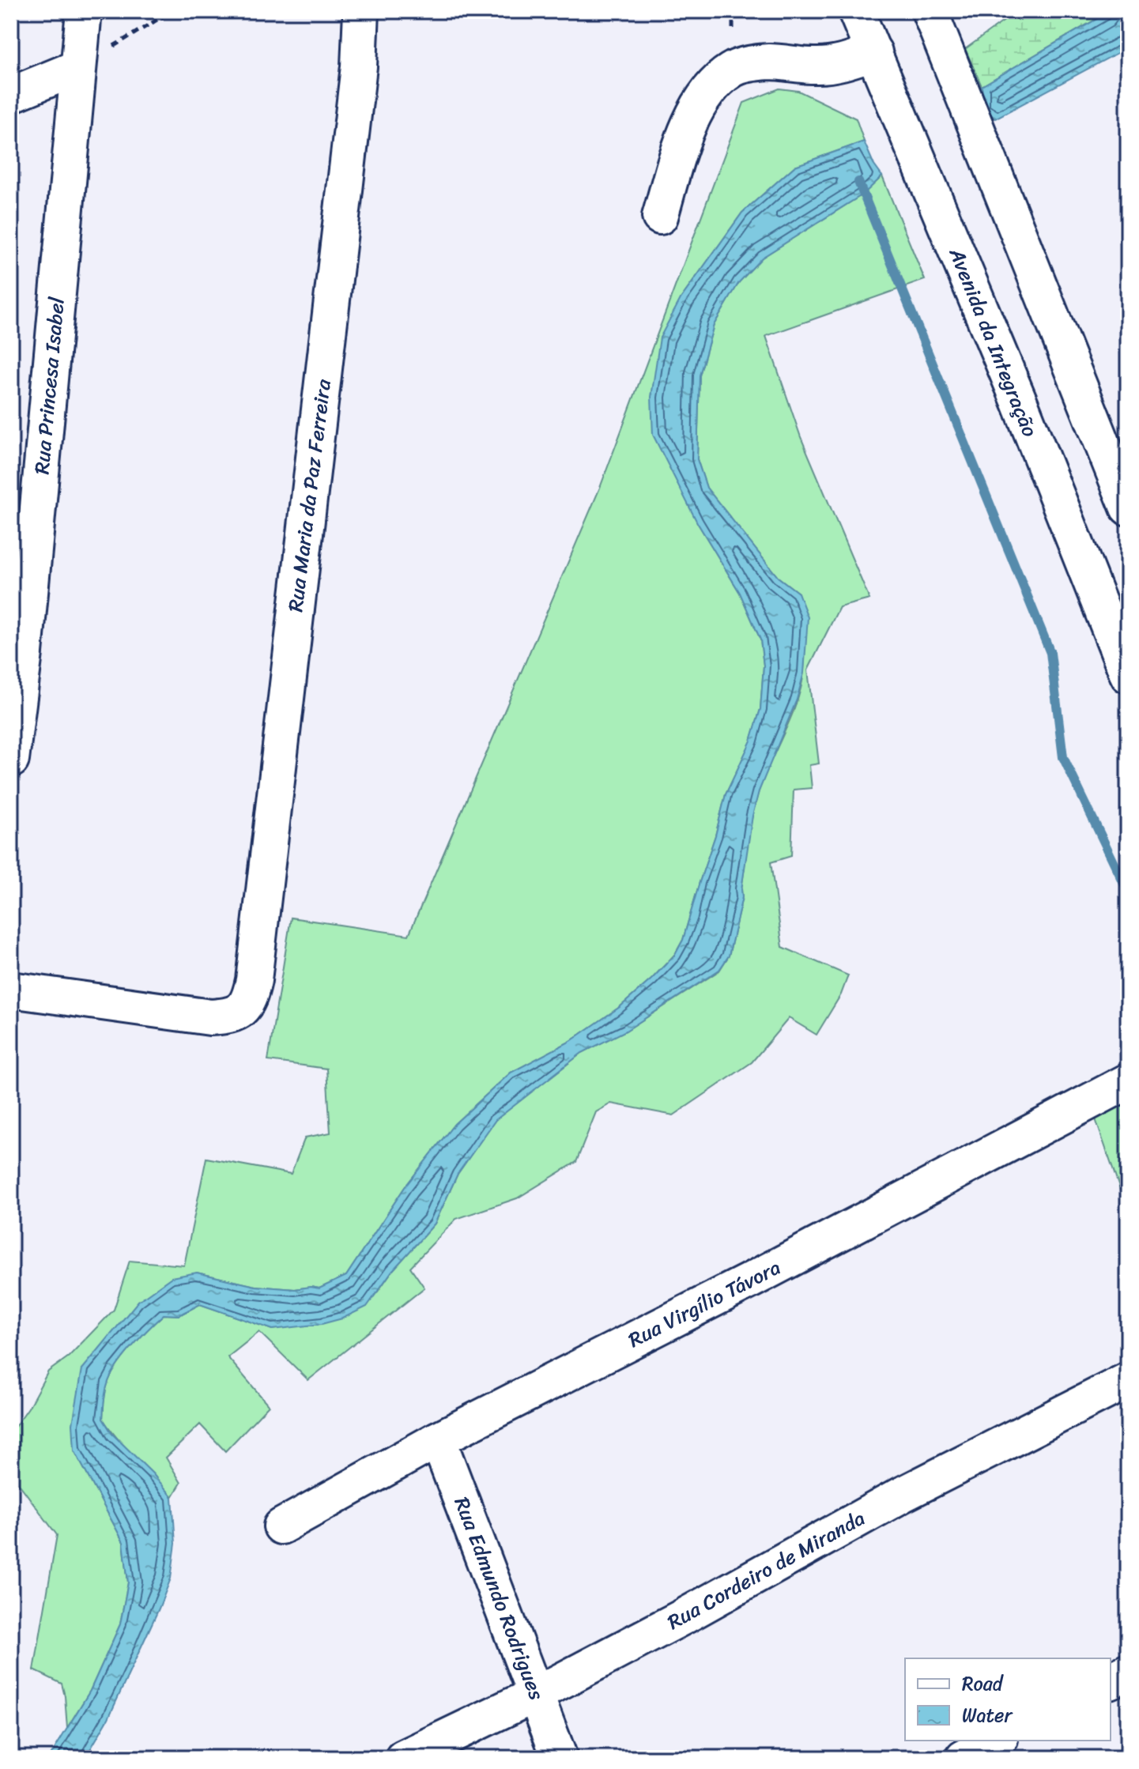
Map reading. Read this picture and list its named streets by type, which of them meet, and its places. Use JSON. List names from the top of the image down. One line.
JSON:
{"streets":{"street":["Avenida da Integração","Rua Princesa Isabel","Rua Maria da Paz Ferreira","Rua Virgílio Távora","Rua Cordeiro de Miranda","Rua Edmundo Rodrigues"]},"crossings":[["Rua Virgílio Távora","Rua Edmundo Rodrigues"],["Rua Cordeiro de Miranda","Rua Edmundo Rodrigues"]],"legend":["Road","Water"]}
